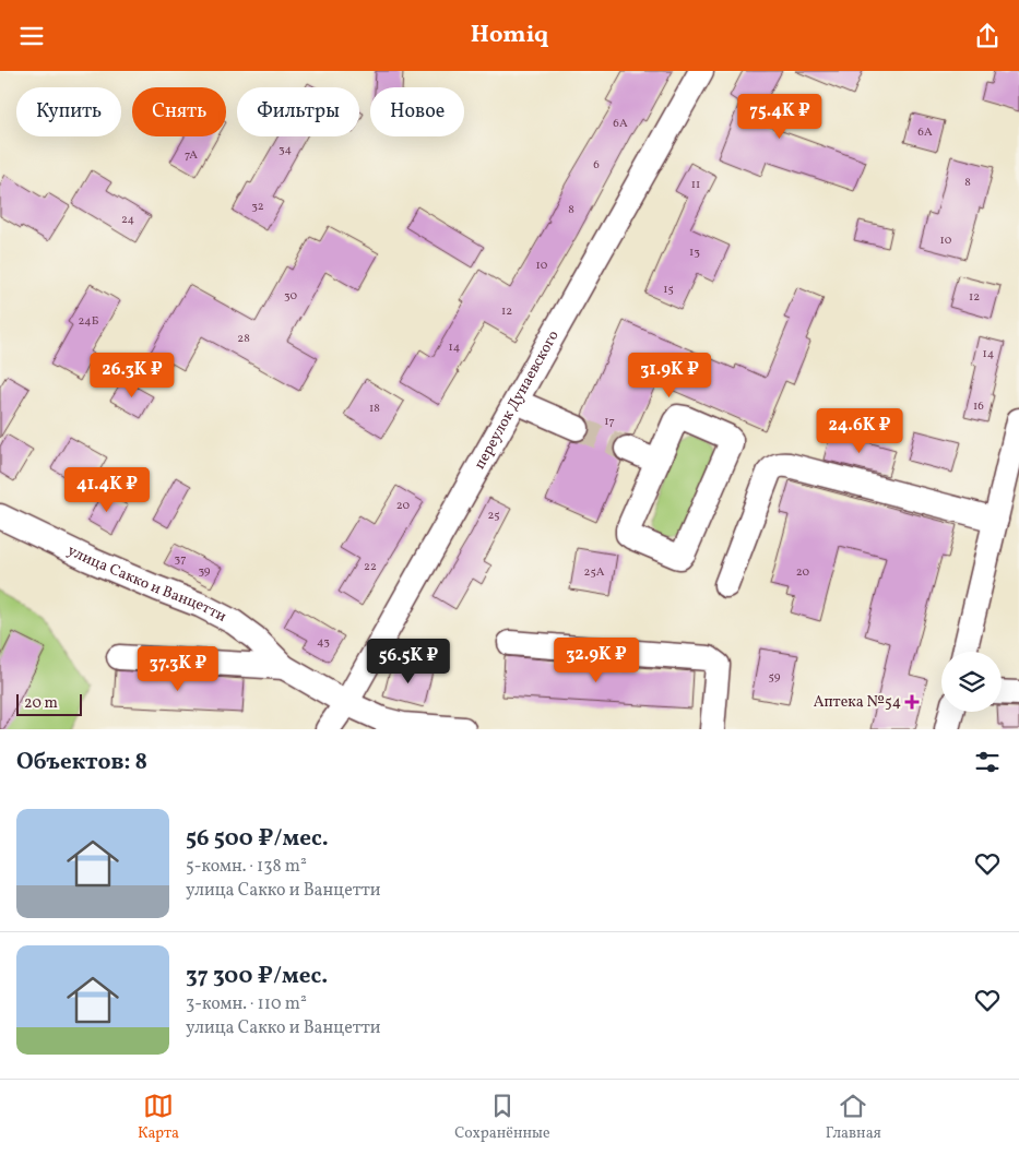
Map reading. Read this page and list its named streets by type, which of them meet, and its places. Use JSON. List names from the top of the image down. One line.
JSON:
{"streets":{"street":["переулок Дунаевского","улица Сакко и Ванцетти"]},"crossings":[["переулок Дунаевского","улица Сакко и Ванцетти"]],"places":{"health":["Аптека №54"]},"house_numbers":["6А","6А","34","7А","6","8","11","32","8","24","10","13","10","15","30","12","12","24Б","28","14","14","16","18","17","20","25","37","22","39","25А","20","43","59"],"scale_bar":"20 m","page":{"header":"Homiq","chip":["Купить","Снять","Фильтры","Новое"],"price":["75.4K ₽","26.3K ₽","31.9K ₽","24.6K ₽","41.4K ₽","32.9K ₽","56.5K ₽","37.3K ₽"],"scale":"20 m","heading":"Объектов: 8","list":[{"name":"56 500 ₽/мес.","note":"5-комн. · 138 m² · улица Сакко и Ванцетти"},{"name":"37 300 ₽/мес.","note":"3-комн. · 110 m² · улица Сакко и Ванцетти"}],"tabs":["Карта","Сохранённые","Главная"]}}
